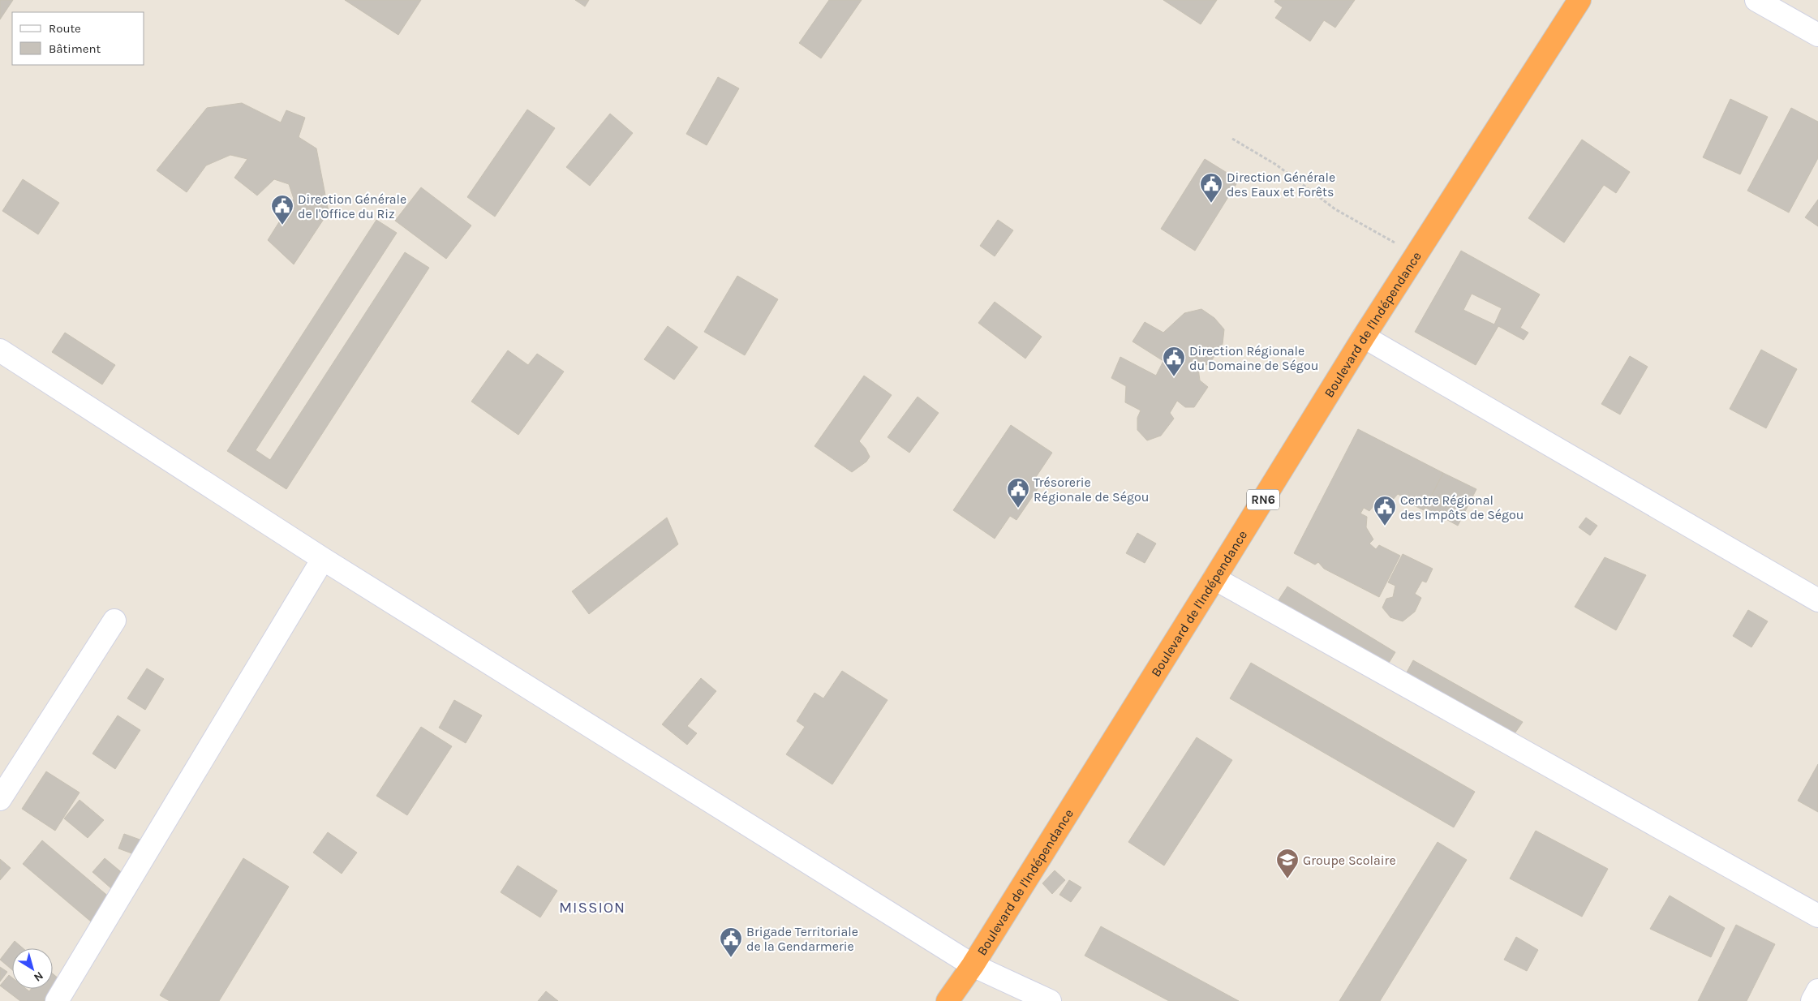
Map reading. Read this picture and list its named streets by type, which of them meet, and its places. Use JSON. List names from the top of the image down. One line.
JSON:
{"streets":{"highway":["Boulevard de l'Indépendance","RN6"]},"districts":["MISSION"],"places":{"public building":["Direction Générale des Eaux et Forêts","Direction Générale de l'Office du Riz","Direction Régionale du Domaine de Ségou","Trésorerie Régionale de Ségou","Centre Régional des Impôts de Ségou","Brigade Territoriale de la Gendarmerie"],"school or university":["Groupe Scolaire"]},"legend":["Route","Bâtiment"],"north":"bottom right"}
